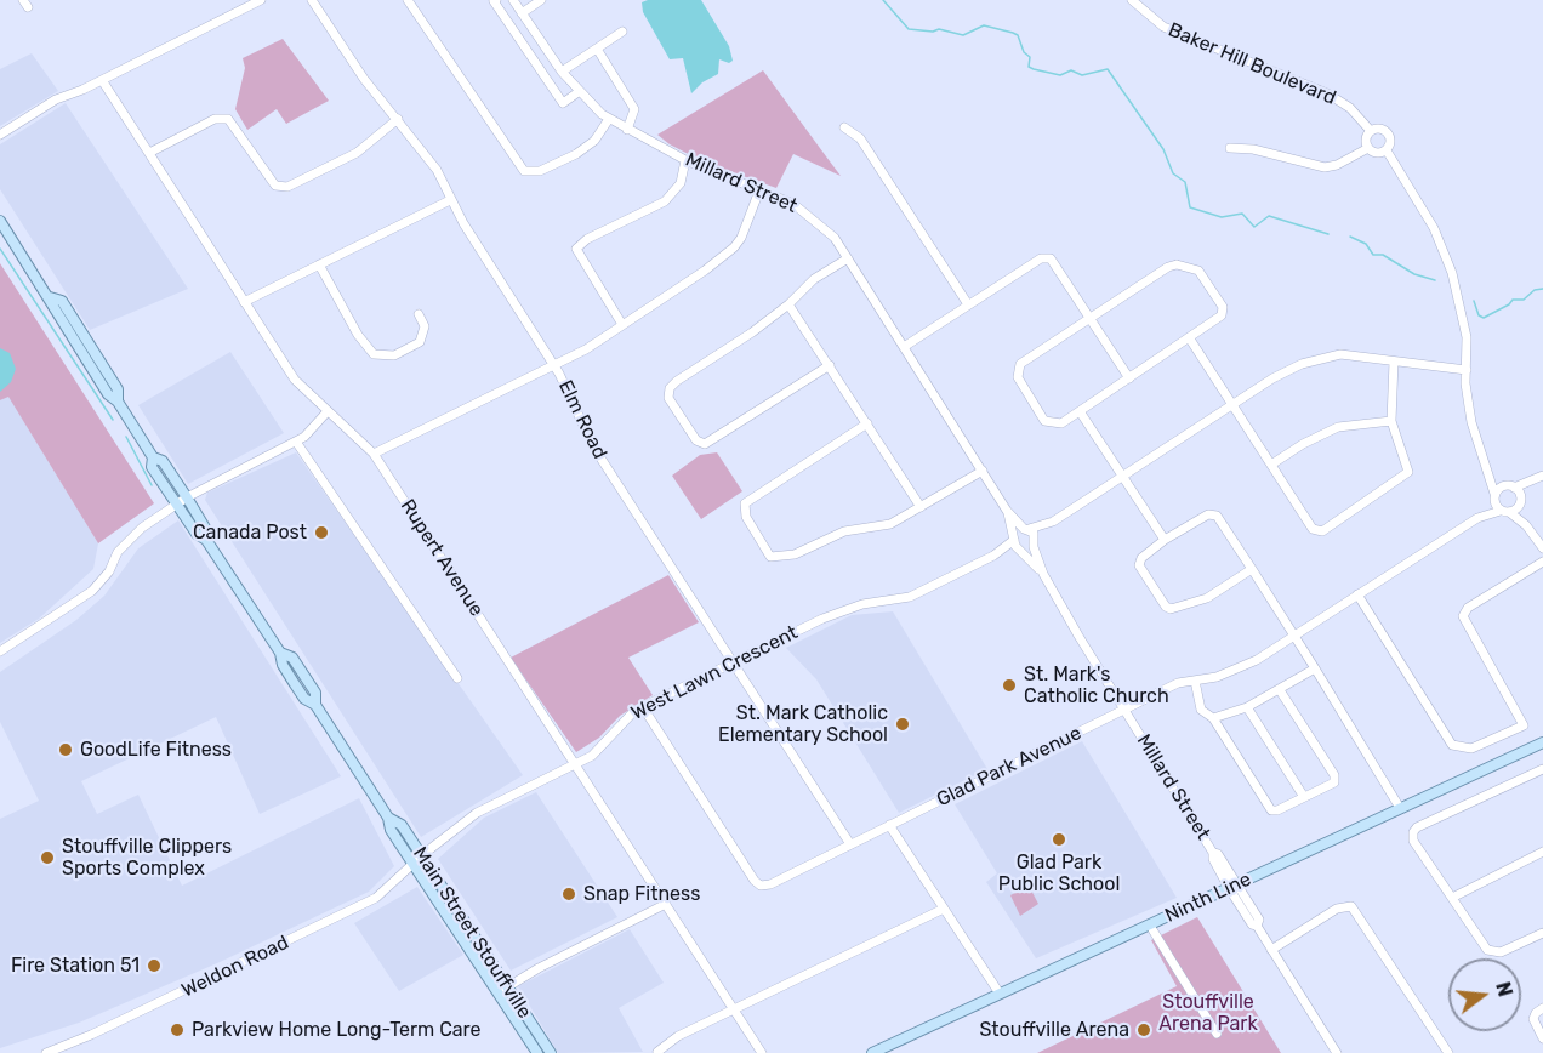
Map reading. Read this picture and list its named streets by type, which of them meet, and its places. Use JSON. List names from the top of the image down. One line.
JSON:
{"streets":{"main road":["Ninth Line","Main Street Stouffville"],"street":["Baker Hill Boulevard","Millard Street","Elm Road","Rupert Avenue","West Lawn Crescent","Glad Park Avenue","Weldon Road"]},"crossings":[["Millard Street","West Lawn Crescent"],["Millard Street","Glad Park Avenue"],["Millard Street","Ninth Line"],["Elm Road","West Lawn Crescent"],["Elm Road","Glad Park Avenue"],["Rupert Avenue","West Lawn Crescent"],["West Lawn Crescent","Glad Park Avenue"],["West Lawn Crescent","Main Street Stouffville"],["West Lawn Crescent","Weldon Road"],["Main Street Stouffville","Weldon Road"]],"parks":["Stouffville Arena Park"],"places":["Canada Post","St. Mark's Catholic Church","St. Mark Catholic Elementary School","GoodLife Fitness","Glad Park Public School","Stouffville Clippers Sports Complex","Snap Fitness","Fire Station 51","Parkview Home Long-Term Care","Stouffville Arena"],"north":"right"}
